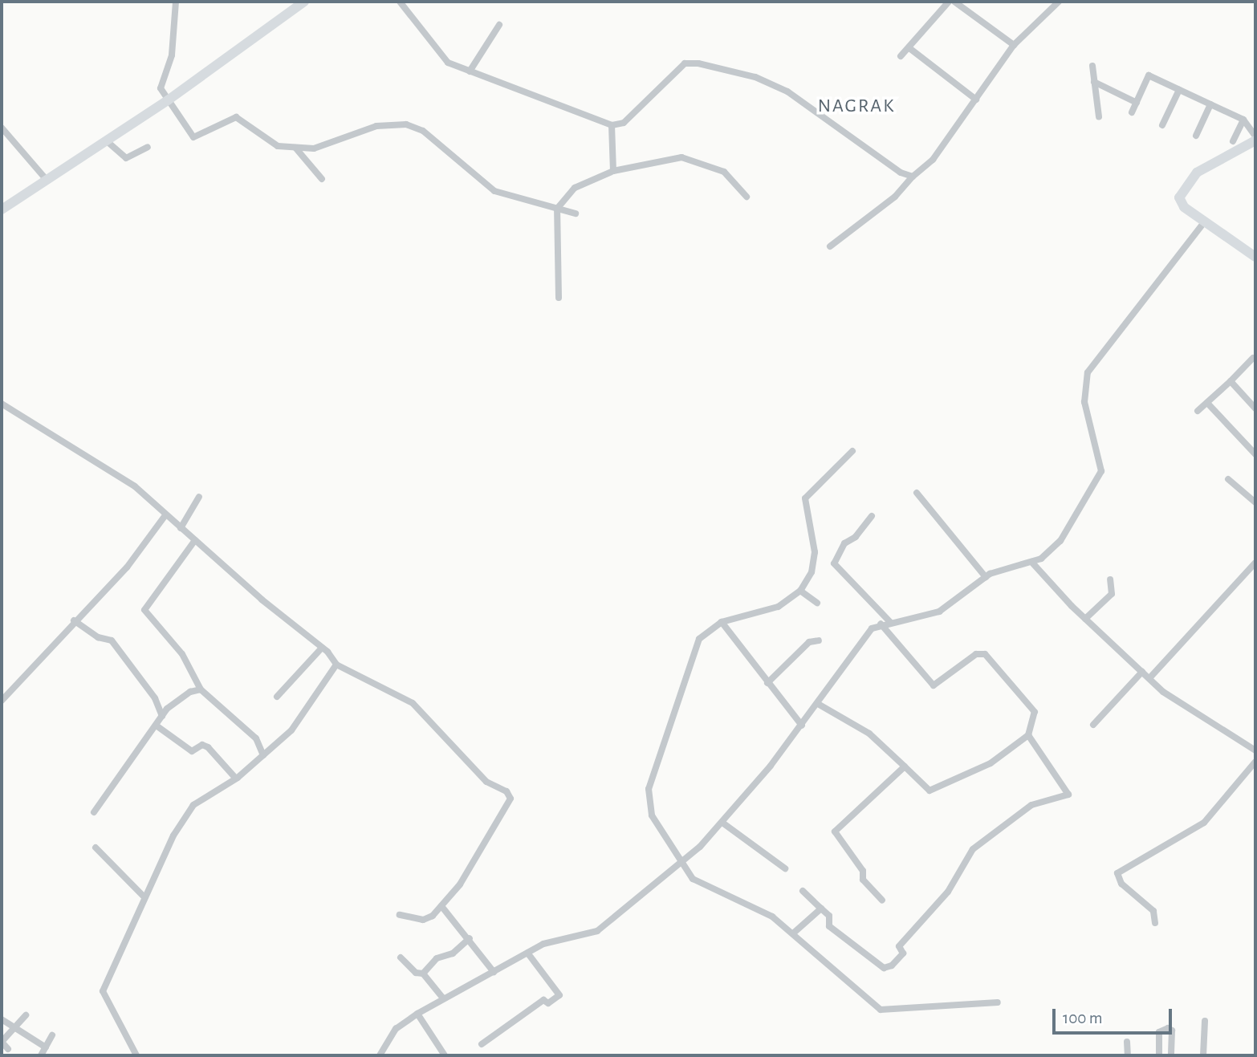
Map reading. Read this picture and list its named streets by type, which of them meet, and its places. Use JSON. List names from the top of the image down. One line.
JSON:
{"districts":["NAGRAK"],"scale_bar":"100 m"}
